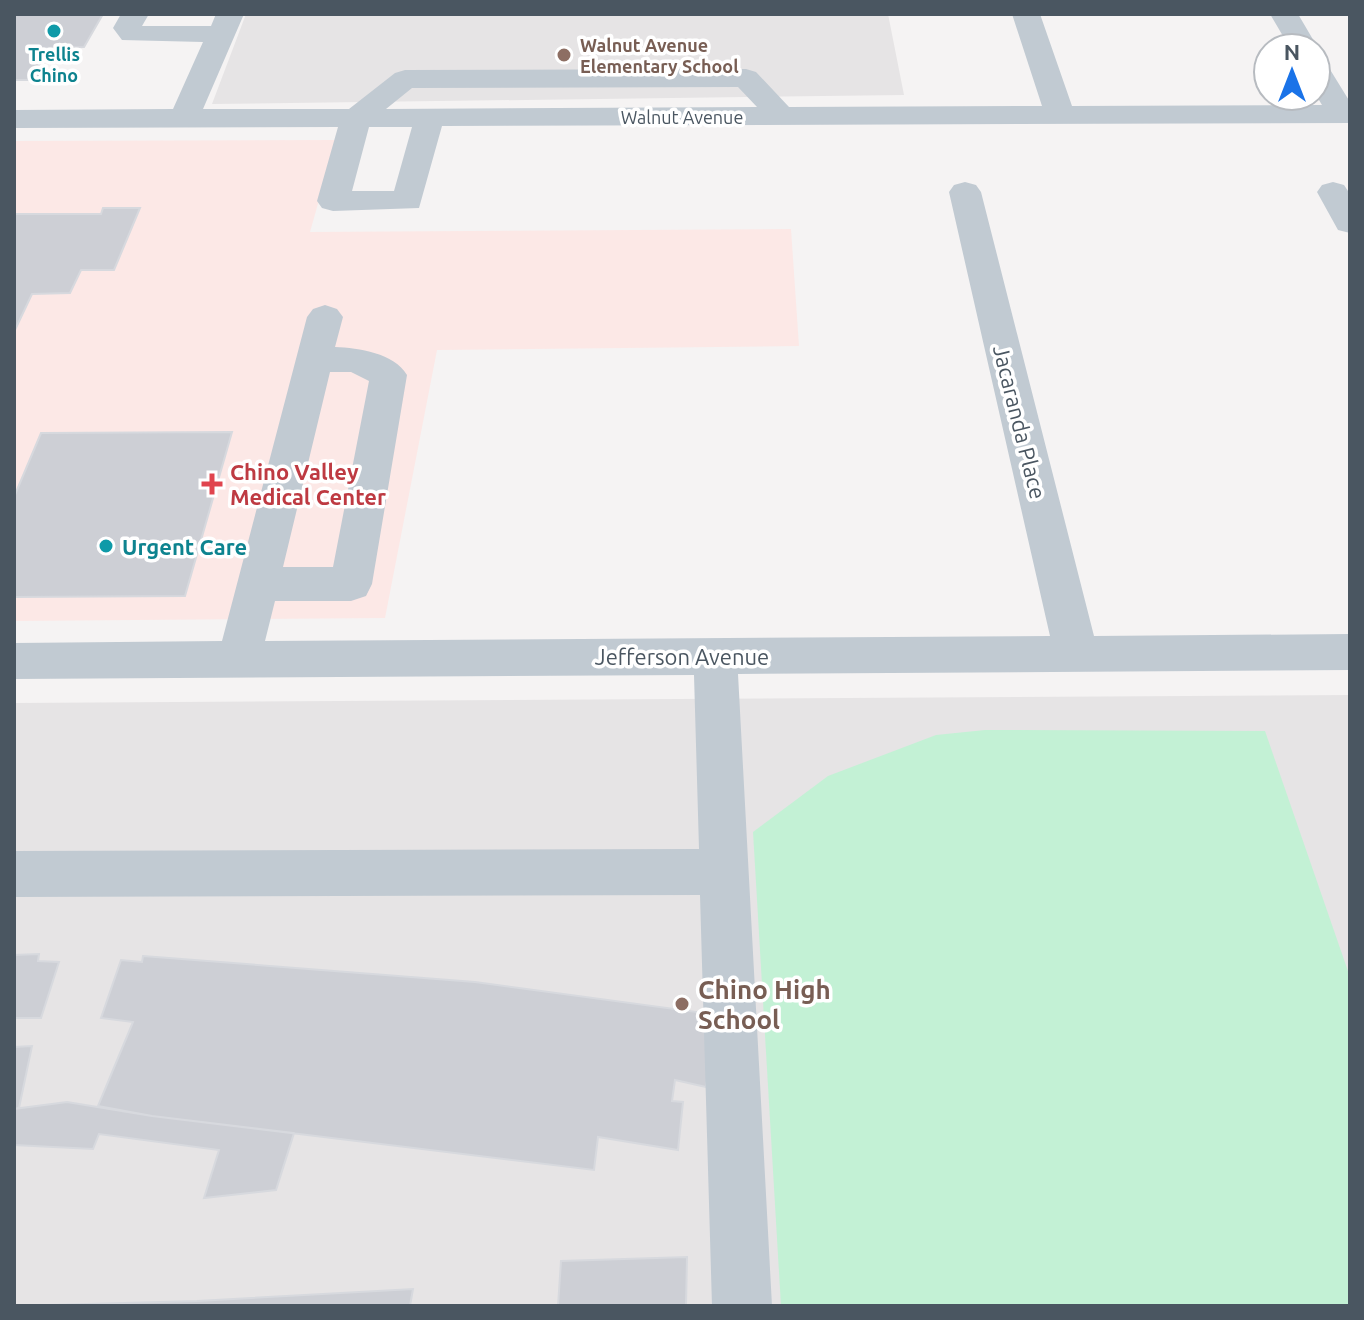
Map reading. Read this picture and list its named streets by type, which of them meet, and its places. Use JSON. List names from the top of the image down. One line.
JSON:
{"streets":{"street":["Walnut Avenue","Jacaranda Place","Jefferson Avenue"]},"crossings":[["Jacaranda Place","Jefferson Avenue"]],"places":{"other":["Trellis Chino","Walnut Avenue Elementary School","Urgent Care","Chino High School"],"health":["Chino Valley Medical Center"]},"north":"top"}
